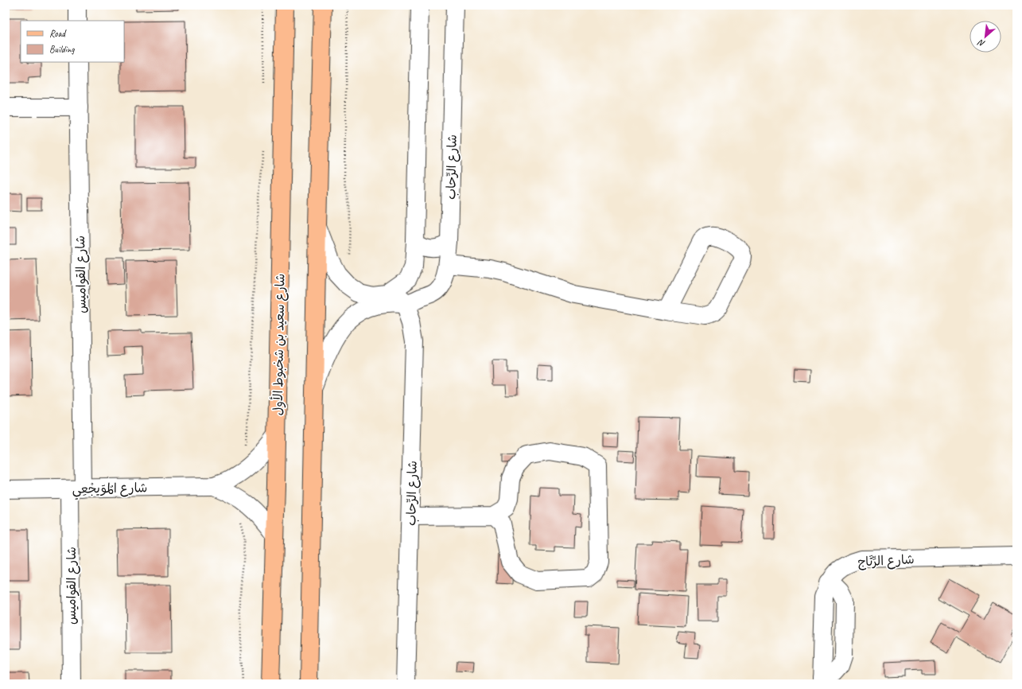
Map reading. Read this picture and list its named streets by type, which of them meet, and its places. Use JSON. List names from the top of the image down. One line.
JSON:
{"streets":{"main road":["شارع سعيد بن شخبوط الأول"],"street":["شارع الرِّحاب","شارع القواميس","شارع المُوَيجْعِي","شارع الرِّتَاج"]},"crossings":[["شارع القواميس","شارع المُوَيجْعِي"],["شارع سعيد بن شخبوط الأول","شارع المُوَيجْعِي"]],"legend":["Road","Building"],"north":"bottom left"}
